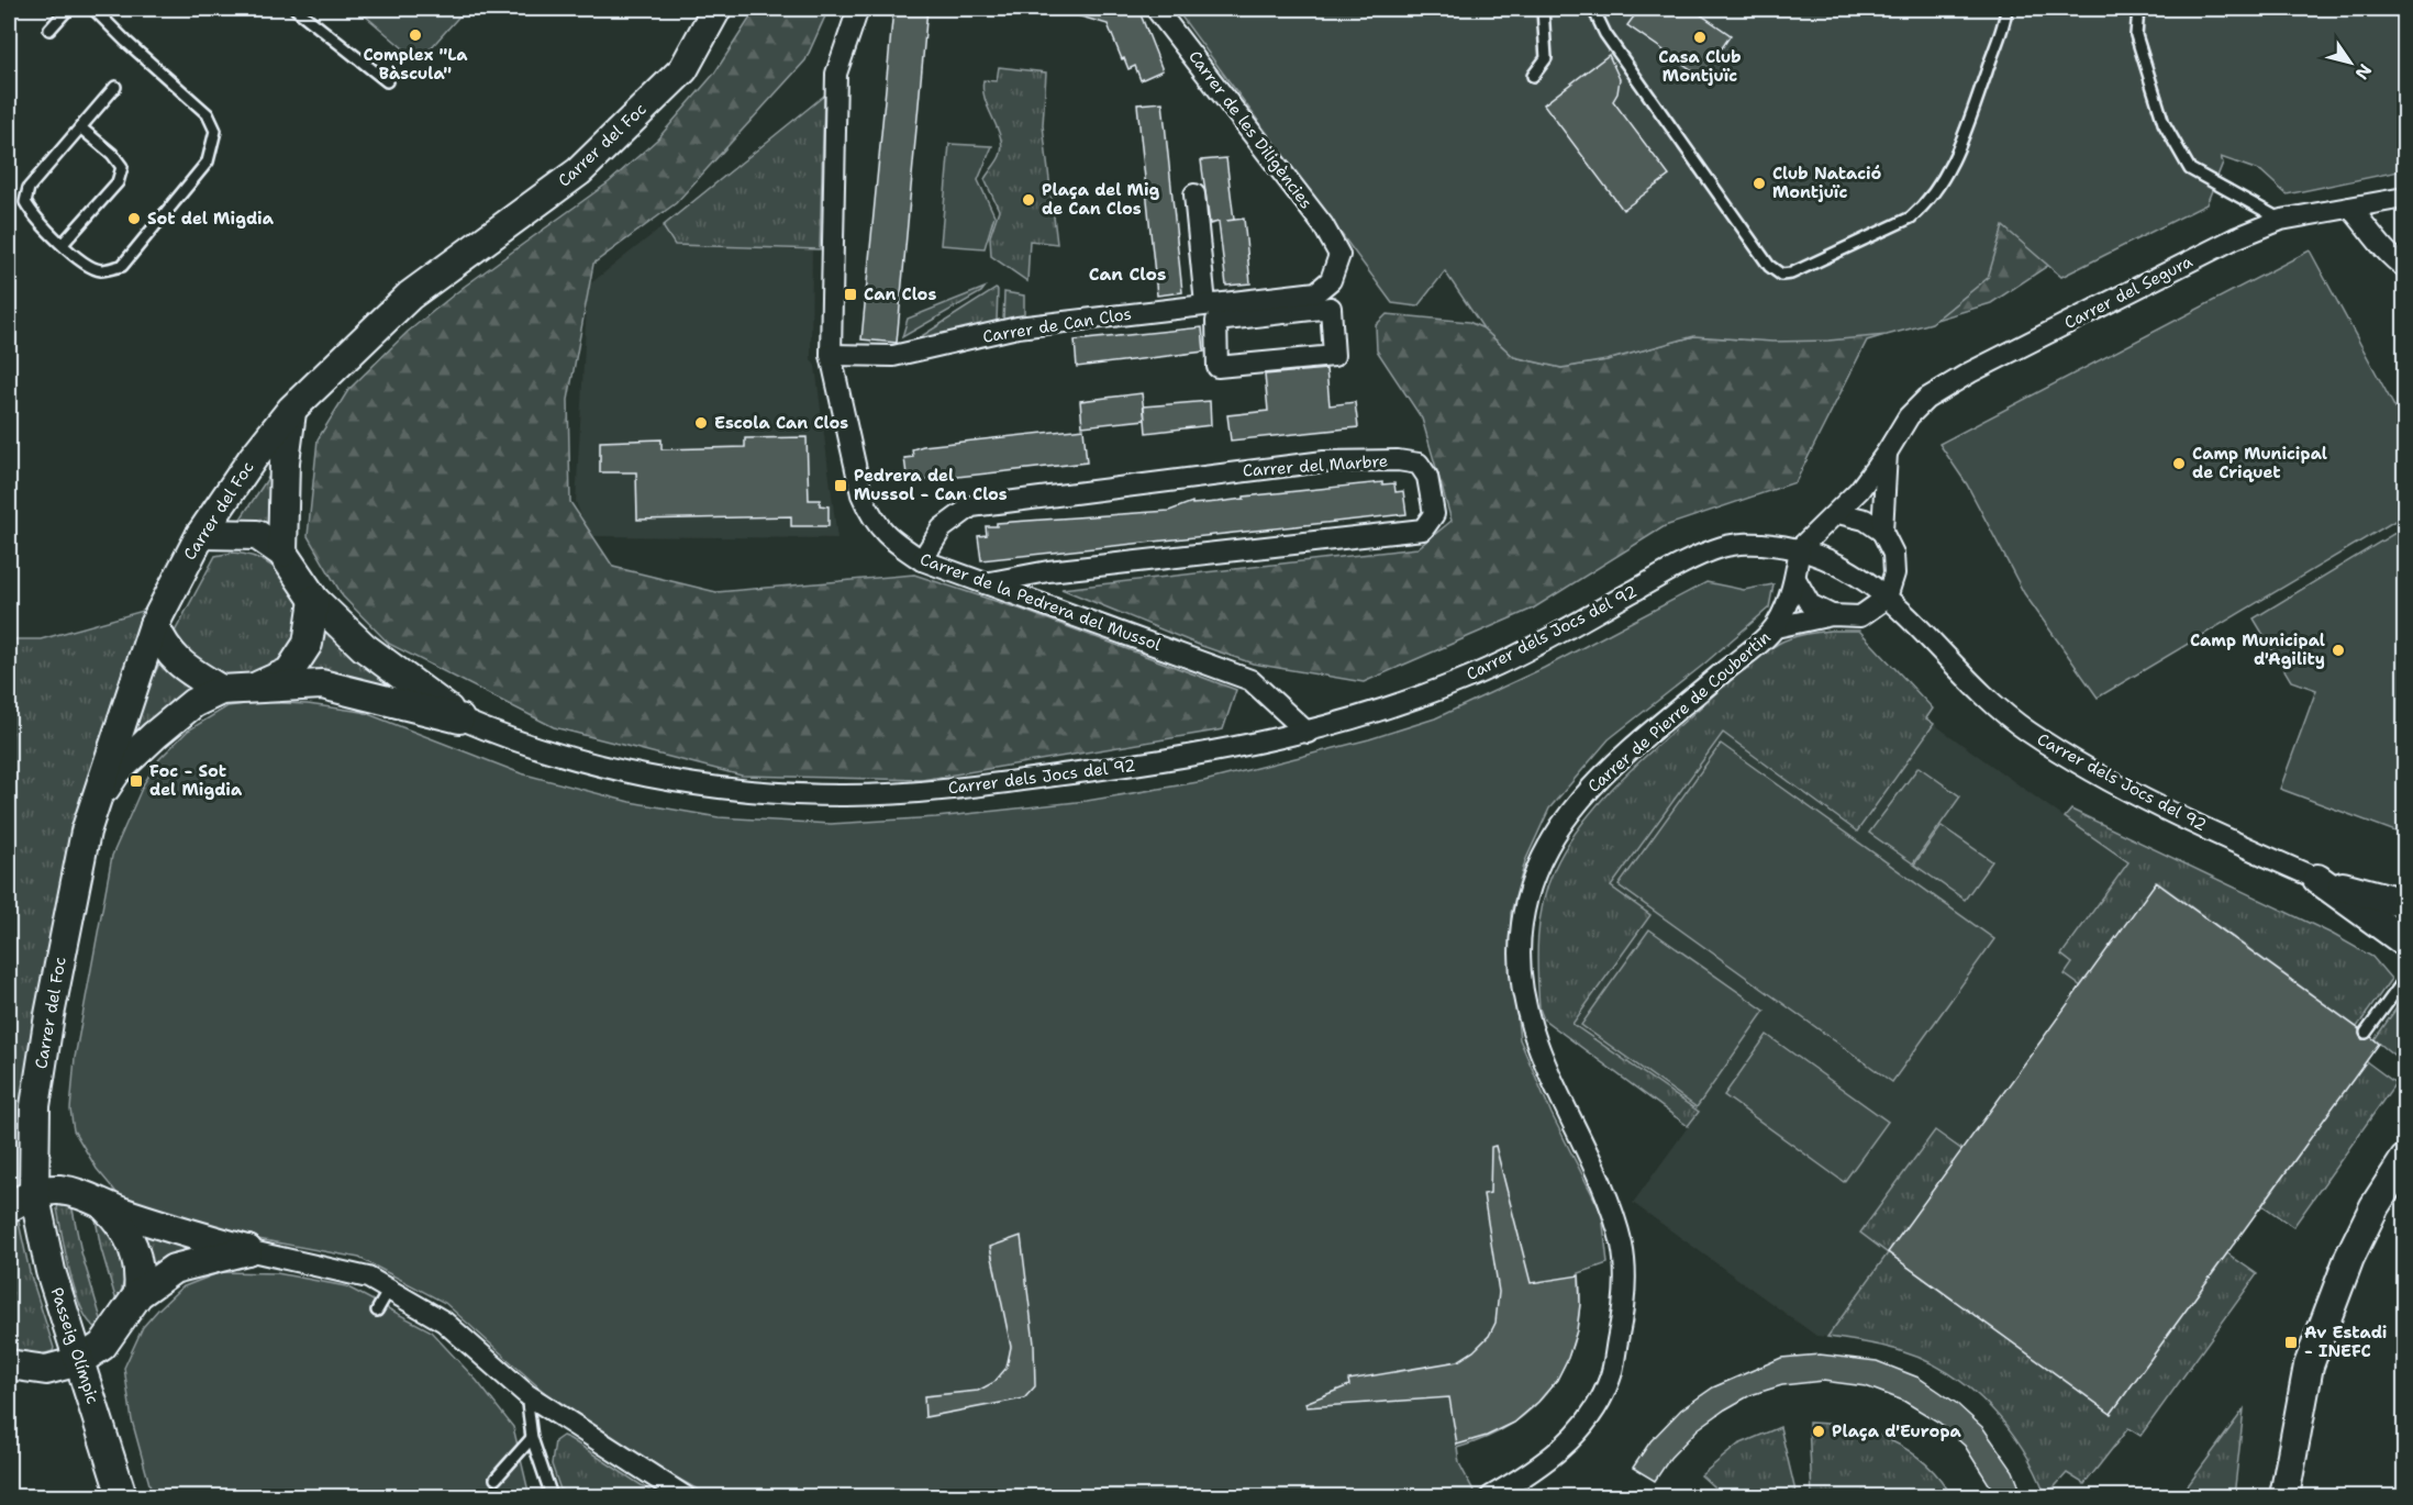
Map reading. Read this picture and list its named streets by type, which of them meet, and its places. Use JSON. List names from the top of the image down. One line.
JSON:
{"streets":{"street":["Carrer de les Diligències","Carrer del Foc","Carrer del Segura","Carrer de Can Clos","Carrer del Marbre","Carrer de la Pedrera del Mussol","Carrer dels Jocs del 92","Carrer de Pierre de Coubertin","Passeig Olímpic"]},"crossings":[["Carrer de les Diligències","Carrer de Can Clos"],["Carrer del Foc","Passeig Olímpic"],["Carrer del Segura","Carrer dels Jocs del 92"],["Carrer del Segura","Carrer de Pierre de Coubertin"],["Carrer de Can Clos","Carrer de la Pedrera del Mussol"],["Carrer del Marbre","Carrer de la Pedrera del Mussol"],["Carrer de la Pedrera del Mussol","Carrer dels Jocs del 92"],["Carrer dels Jocs del 92","Carrer de Pierre de Coubertin"]],"districts":["Can Clos"],"places":{"other":["Complex \"La Bàscula\"","Casa Club Montjuïc","Club Natació Montjuïc","Plaça del Mig de Can Clos","Sot del Migdia","Escola Can Clos","Camp Municipal de Criquet","Camp Municipal d'Agility","Plaça d'Europa"],"transit":["Can Clos","Pedrera del Mussol - Can Clos","Foc - Sot del Migdia","Av Estadi - INEFC"]},"north":"bottom right"}
